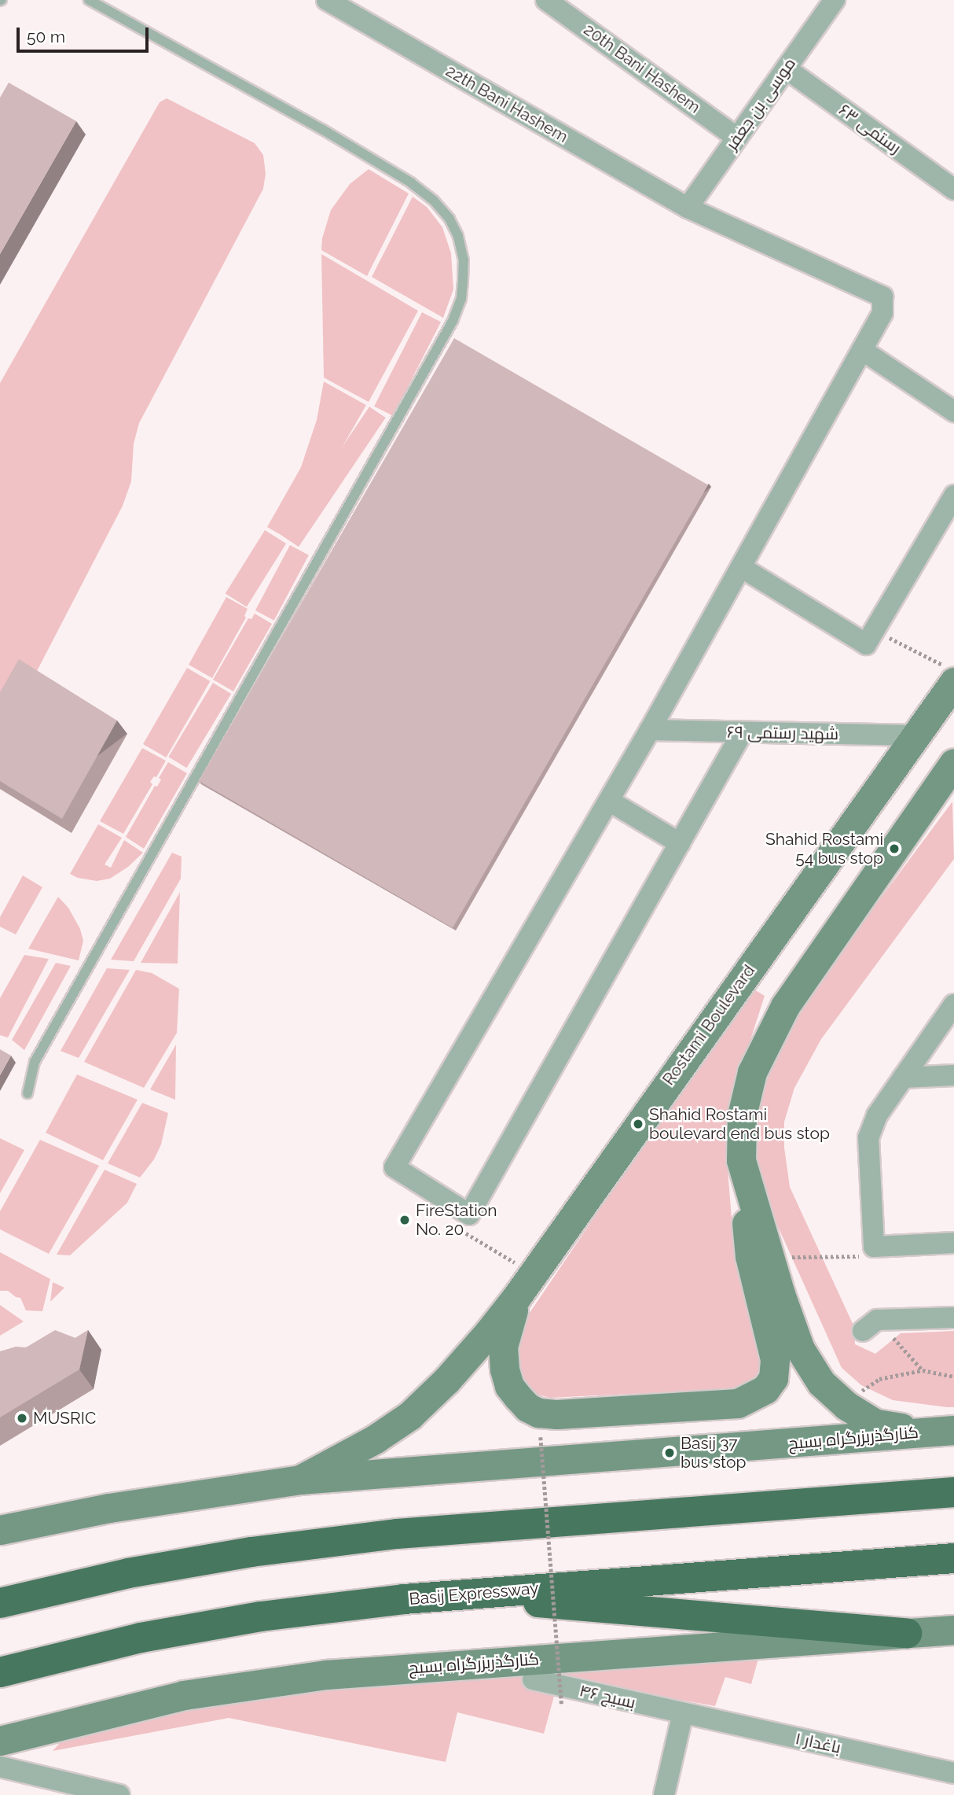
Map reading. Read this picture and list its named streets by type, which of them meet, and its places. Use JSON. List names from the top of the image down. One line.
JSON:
{"streets":{"highway":["Basij Expressway"],"main road":["Rostami Boulevard","کنارگذربزرگراه بسیج"],"street":["20th Bani Hashem","22th Bani Hashem","موسی بن جعفر","رستمی ۶۳","شهید رستمی ۶۹","بسیج ۴۶","باغدار ۱"]},"crossings":[["20th Bani Hashem","موسی بن جعفر"],["22th Bani Hashem","موسی بن جعفر"],["موسی بن جعفر","رستمی ۶۳"],["شهید رستمی ۶۹","Rostami Boulevard"],["Rostami Boulevard","کنارگذربزرگراه بسیج"],["بسیج ۴۶","باغدار ۱"]],"places":["Shahid Rostami 54 bus stop","Shahid Rostami boulevard end bus stop","FireStation No. 20","MUSRIC","Basij 37 bus stop"],"scale_bar":"50 m"}
